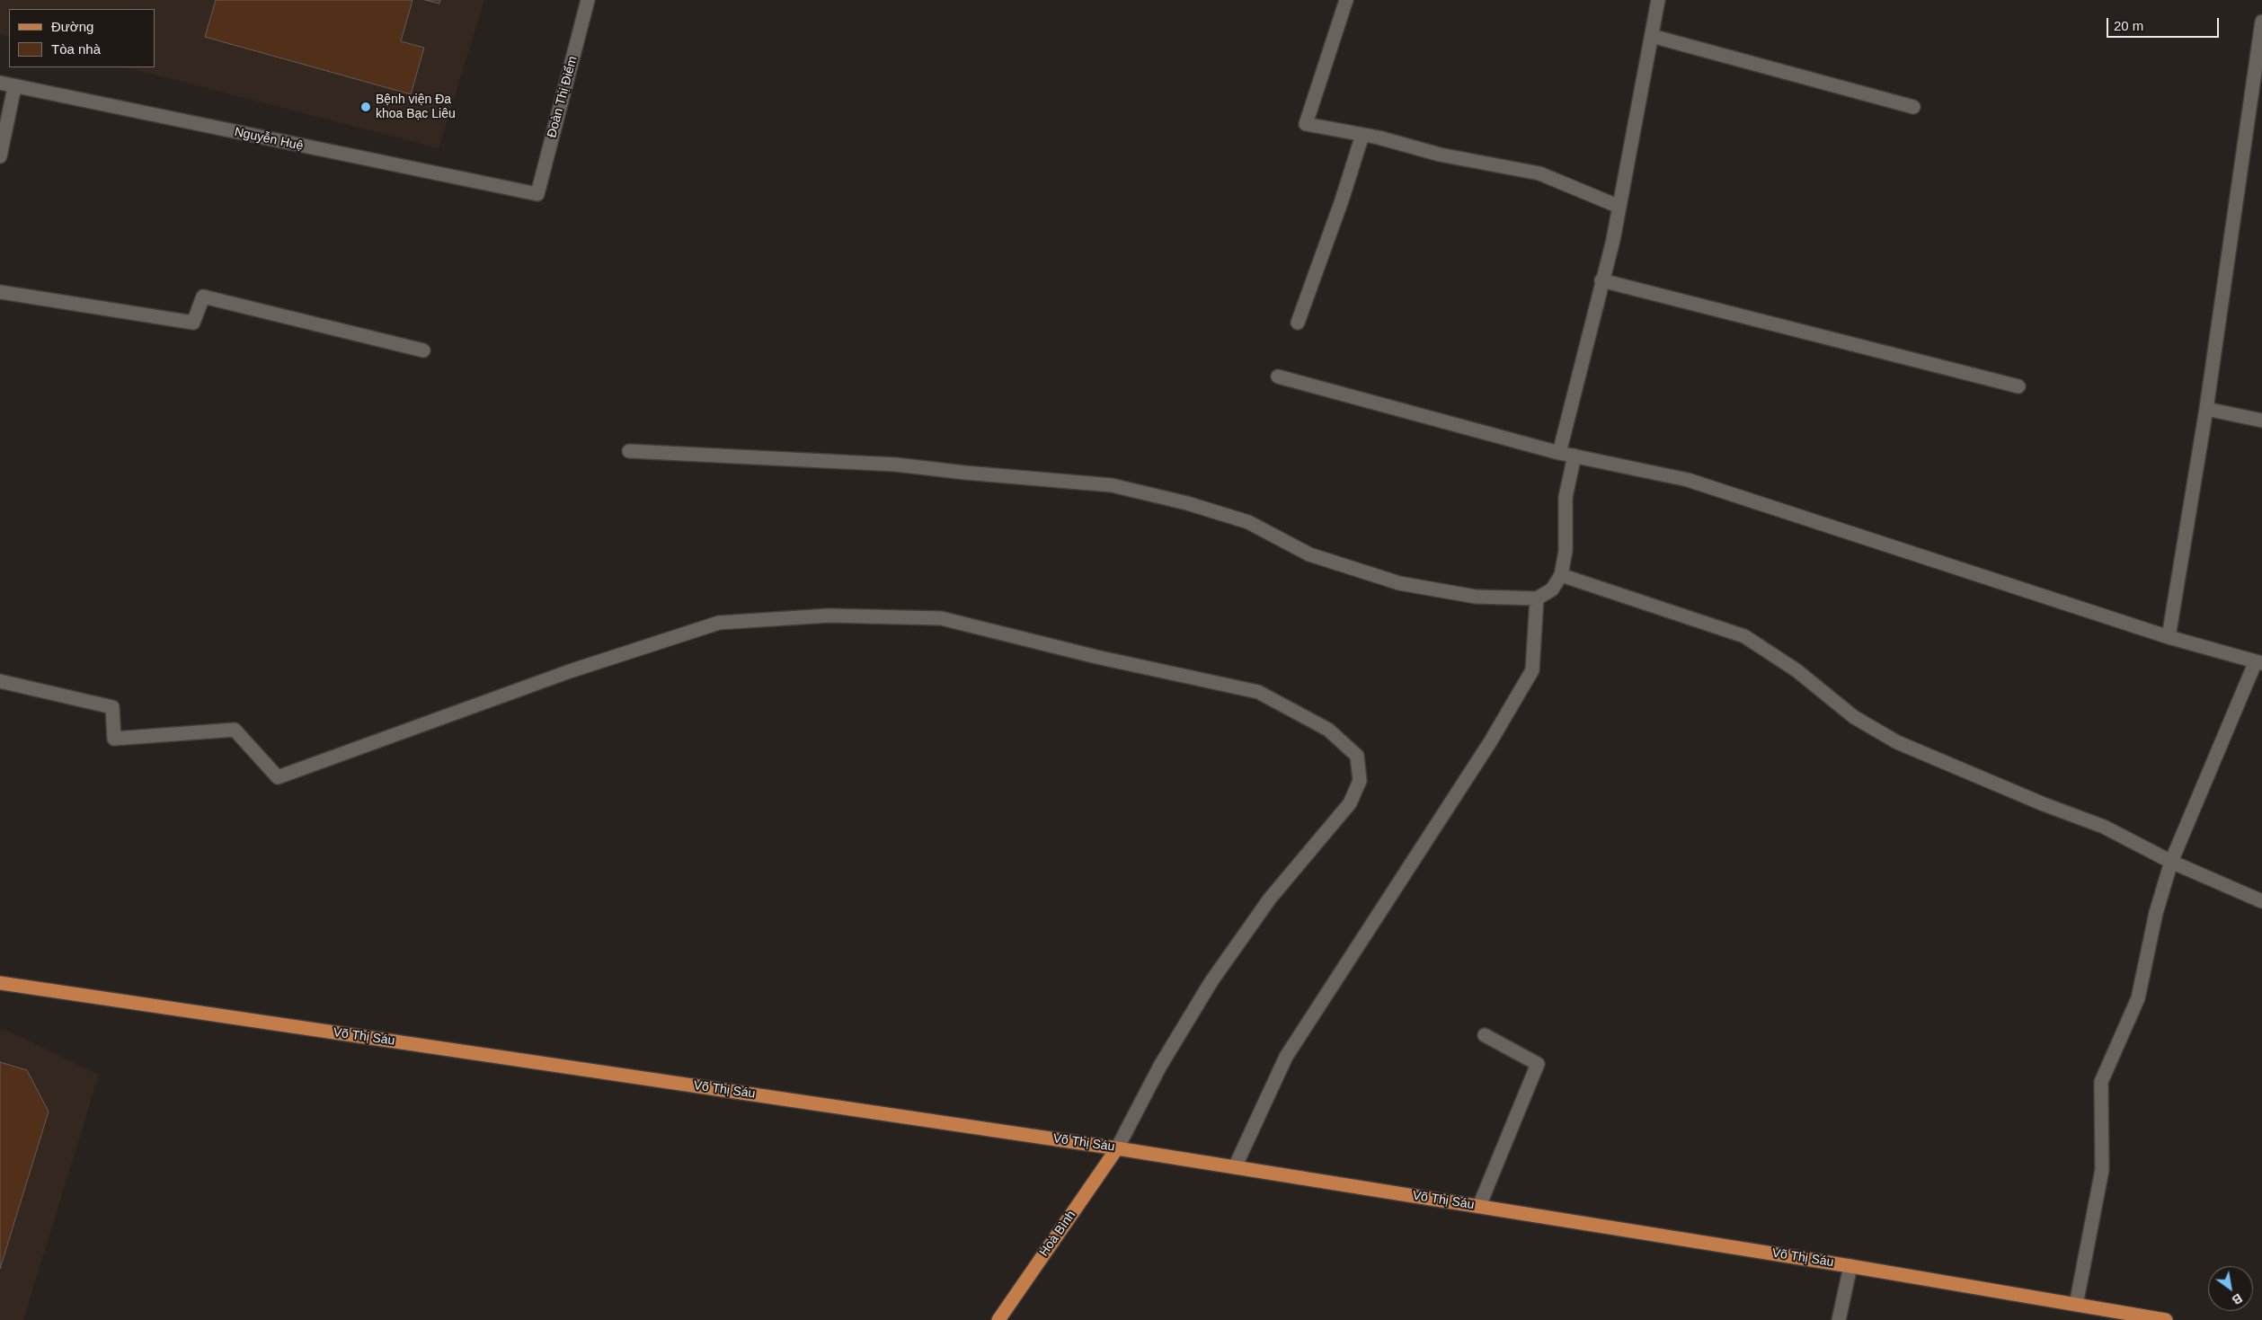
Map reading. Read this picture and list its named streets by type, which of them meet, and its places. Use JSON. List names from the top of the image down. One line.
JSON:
{"streets":{"main road":["Võ Thị Sáu","Hoà Bình"],"street":["Đoàn Thị Điểm","Nguyễn Huệ"]},"crossings":[["Đoàn Thị Điểm","Nguyễn Huệ"],["Võ Thị Sáu","Hoà Bình"]],"places":["Bệnh viện Đa khoa Bạc Liêu"],"legend":["Đường","Tòa nhà"],"scale_bar":"20 m","north":"bottom right"}
